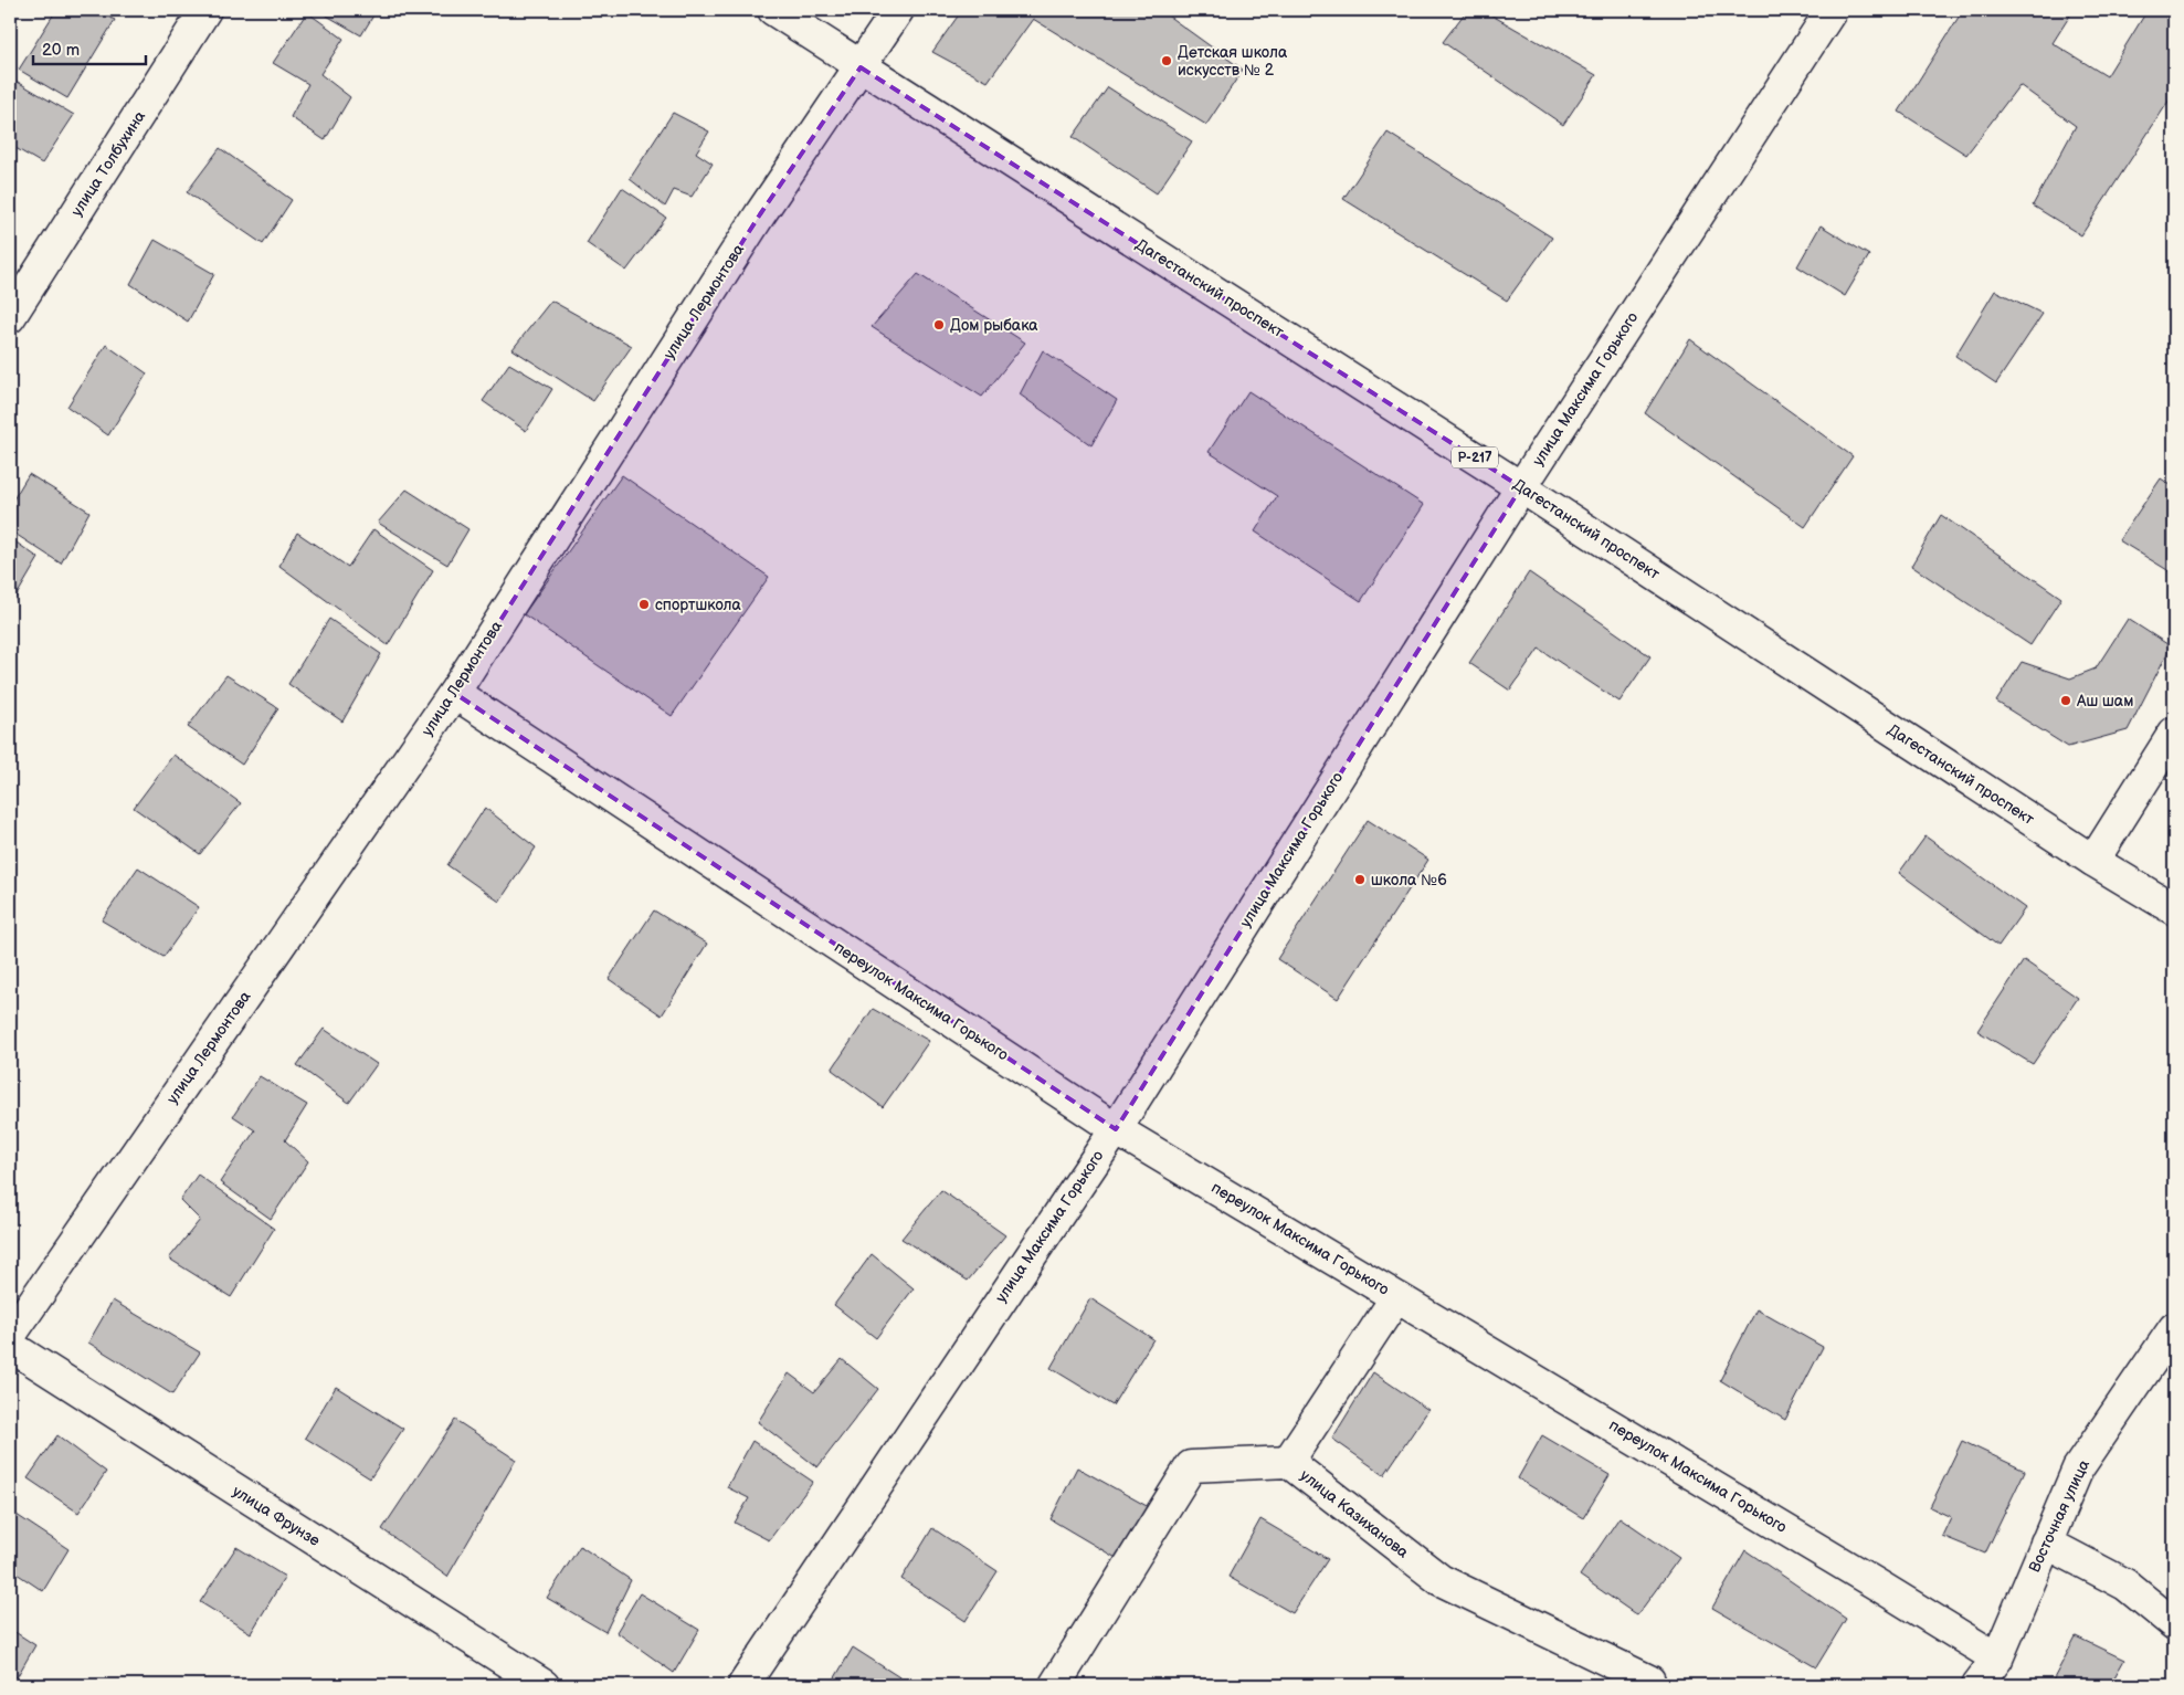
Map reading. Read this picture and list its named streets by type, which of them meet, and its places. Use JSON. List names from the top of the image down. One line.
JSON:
{"streets":{"main road":["улица Толбухина","Дагестанский проспект","улица Лермонтова","улица Максима Горького","Р-217","переулок Максима Горького","улица Казиханова","улица Фрунзе","Восточная улица"]},"crossings":[["Дагестанский проспект","улица Лермонтова"],["Дагестанский проспект","улица Максима Горького"],["улица Лермонтова","переулок Максима Горького"],["улица Максима Горького","переулок Максима Горького"],["переулок Максима Горького","улица Казиханова"],["переулок Максима Горького","Восточная улица"]],"places":["Детская школа искусств № 2","Дом рыбака","спортшкола","Аш шам","школа №6"],"scale_bar":"20 m"}
